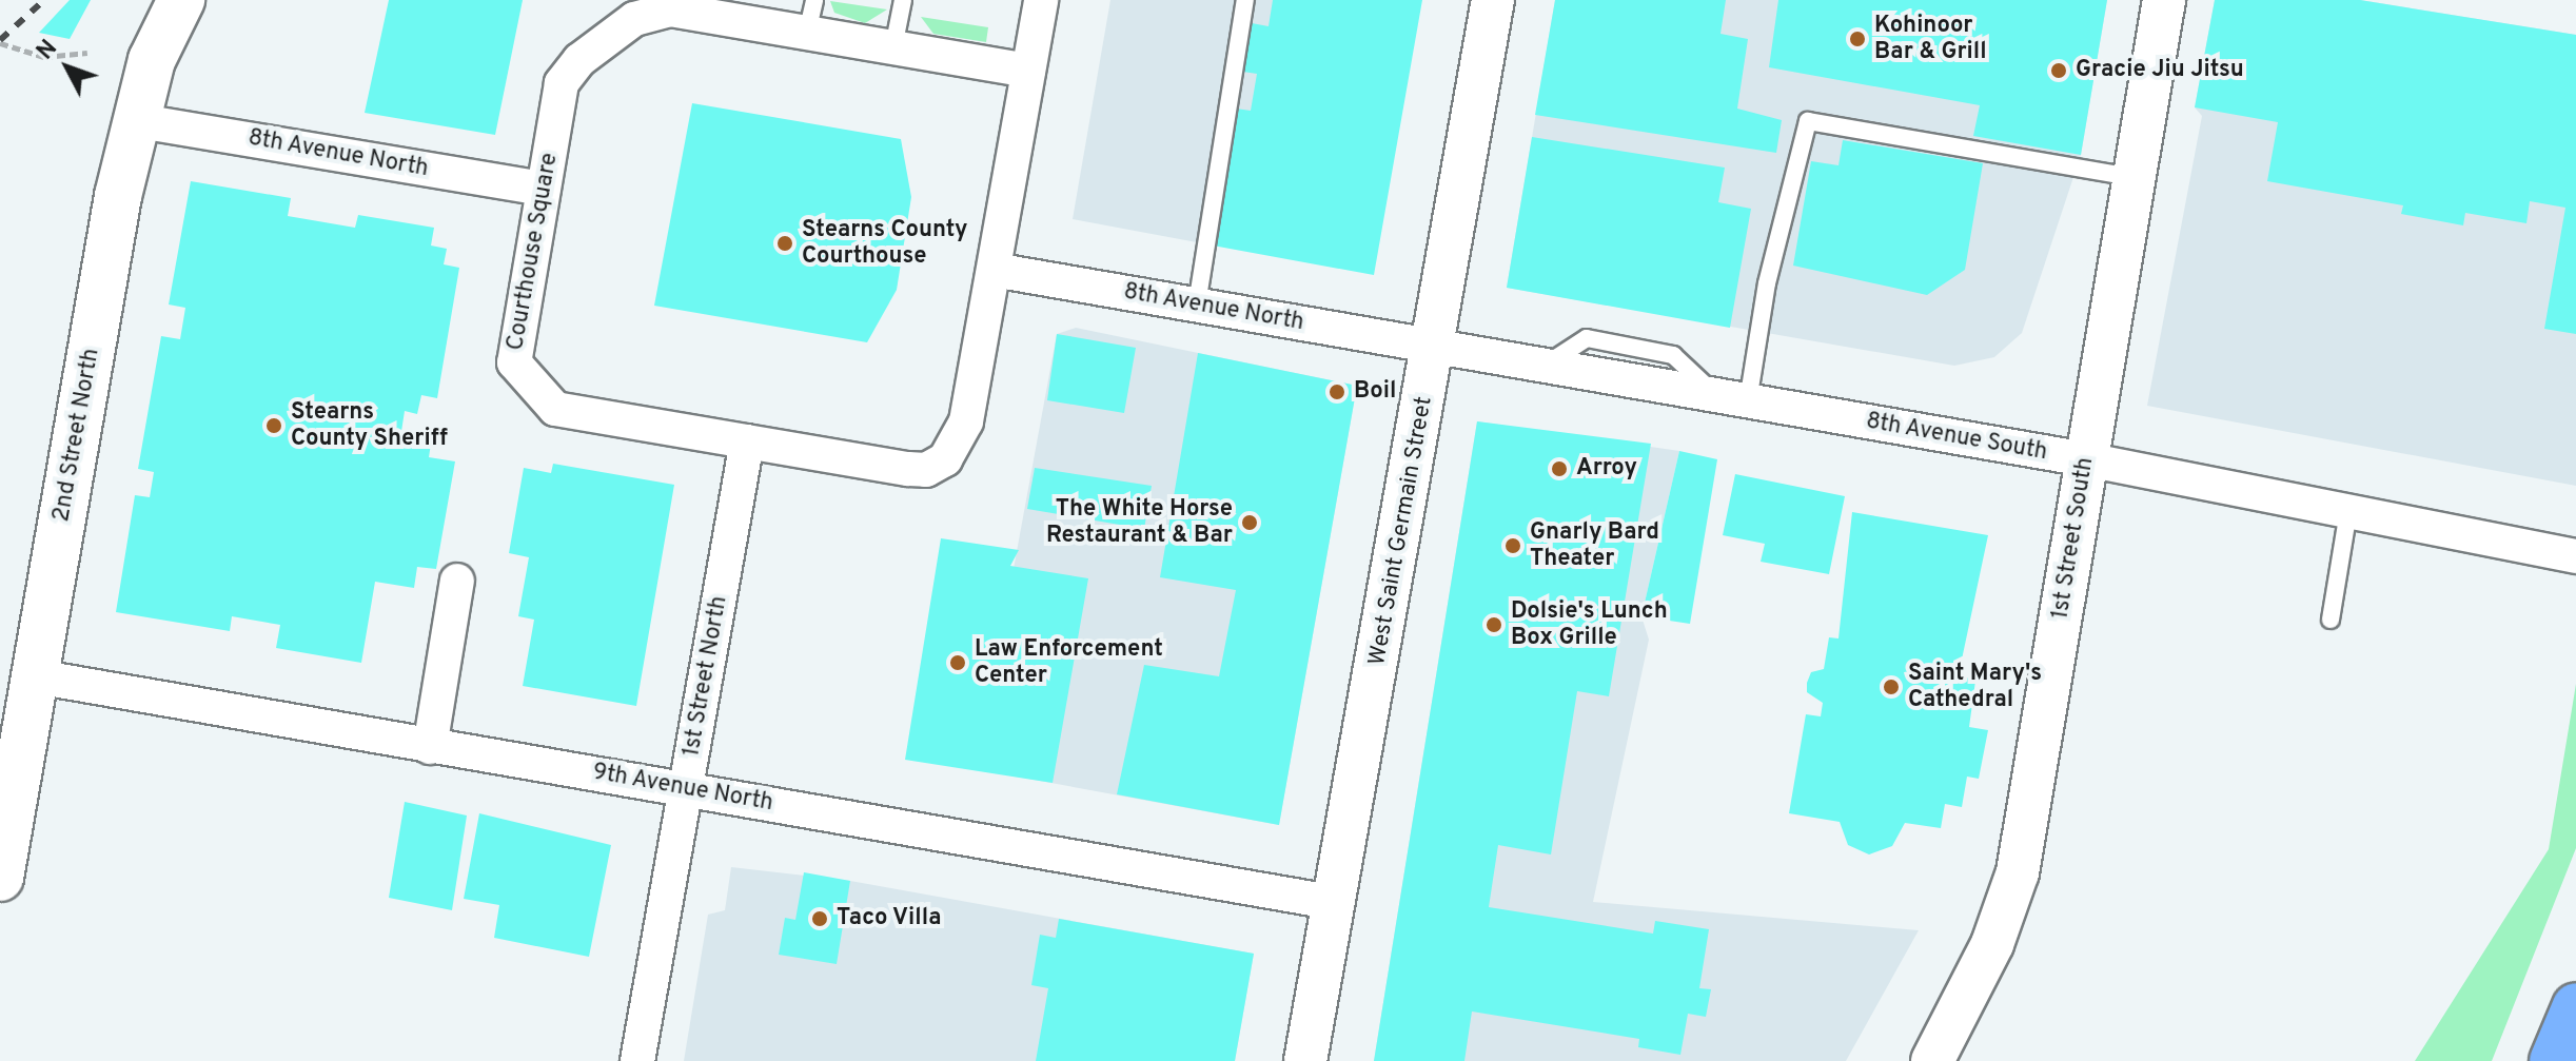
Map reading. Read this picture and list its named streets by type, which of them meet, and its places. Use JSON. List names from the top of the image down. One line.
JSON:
{"streets":{"main road":["2nd Street North"],"street":["8th Avenue North","Courthouse Square","8th Avenue South","West Saint Germain Street","1st Street South","1st Street North","9th Avenue North"]},"crossings":[["8th Avenue North","Courthouse Square"],["8th Avenue North","2nd Street North"],["8th Avenue North","8th Avenue South"],["8th Avenue North","West Saint Germain Street"],["Courthouse Square","1st Street North"],["2nd Street North","9th Avenue North"],["8th Avenue South","West Saint Germain Street"],["8th Avenue South","1st Street South"],["West Saint Germain Street","9th Avenue North"],["1st Street North","9th Avenue North"]],"places":["Kohinoor Bar & Grill","Gracie Jiu Jitsu","Stearns County Courthouse","Boil","Stearns County Sheriff","Arroy","The White Horse Restaurant & Bar","Gnarly Bard Theater","Dolsie's Lunch Box Grille","Law Enforcement Center","Saint Mary's Cathedral","Taco Villa"],"north":"top left"}
